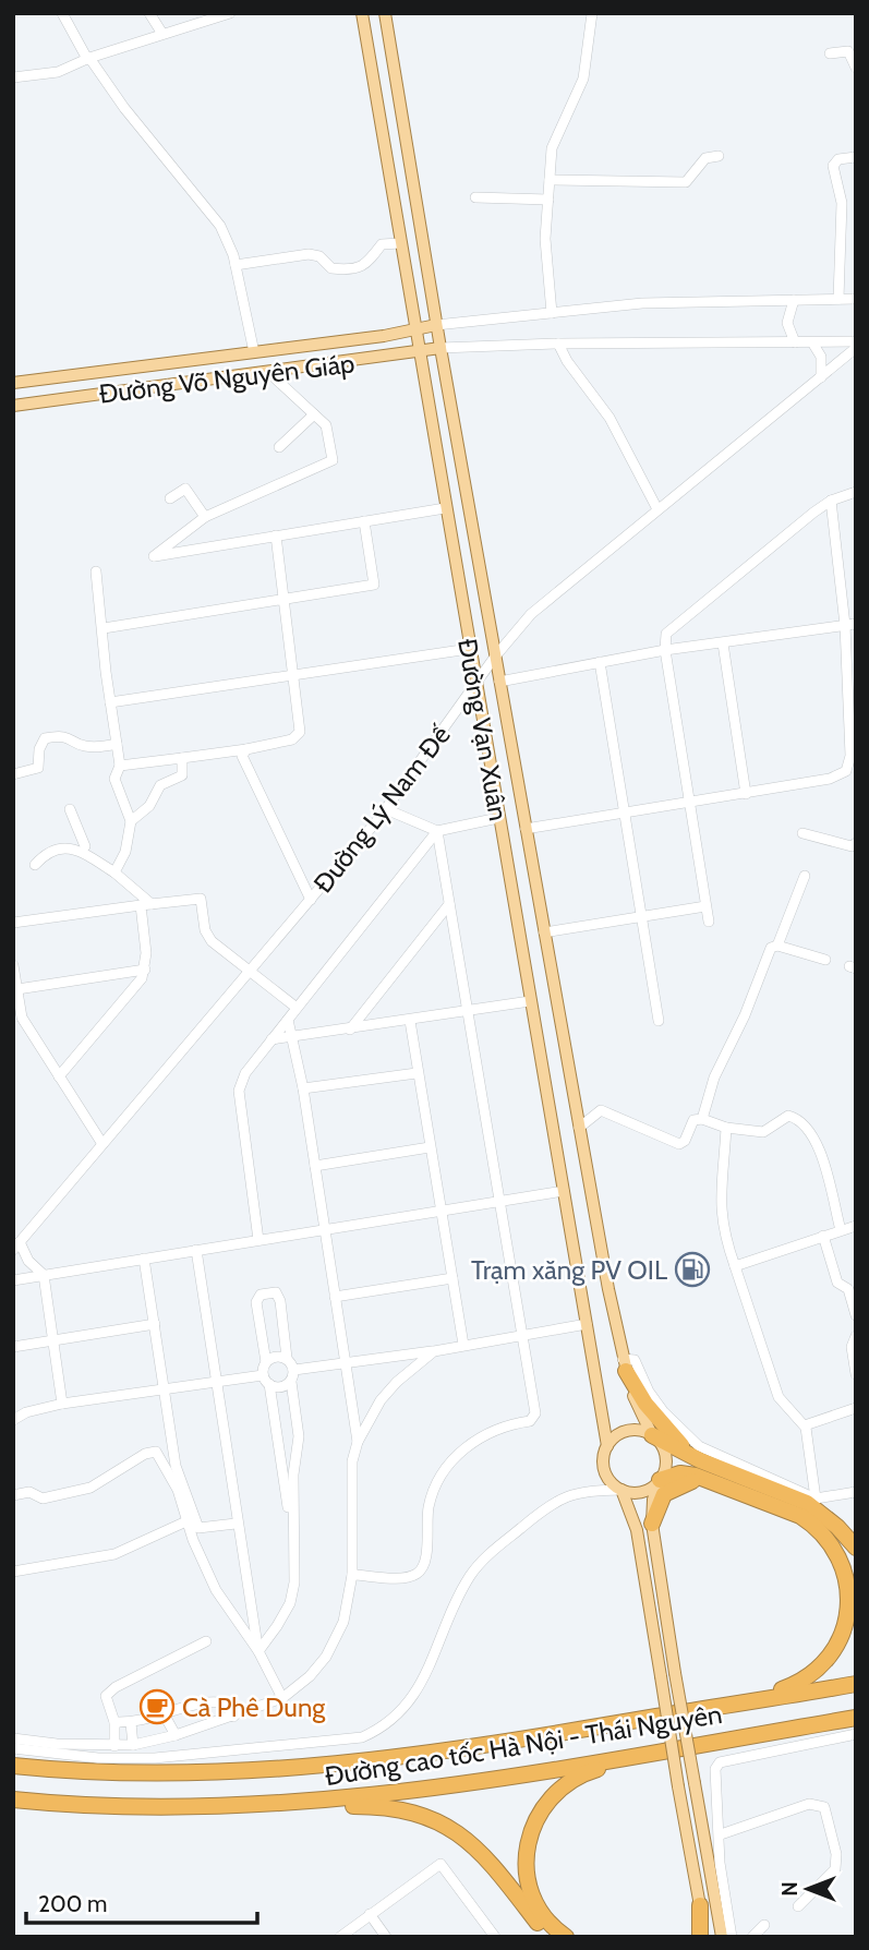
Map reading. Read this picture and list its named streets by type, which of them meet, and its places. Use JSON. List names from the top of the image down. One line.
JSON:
{"streets":{"highway":["Đường cao tốc Hà Nội - Thái Nguyên"],"main road":["Đường Võ Nguyên Giáp","Đường Vạn Xuân"],"street":["Đường Lý Nam Đế"]},"crossings":[["Đường Võ Nguyên Giáp","Đường Vạn Xuân"],["Đường Vạn Xuân","Đường Lý Nam Đế"]],"places":{"fuel station":["Trạm xăng PV OIL"],"cafe":["Cà Phê Dung"]},"scale_bar":"200 m","north":"left"}
